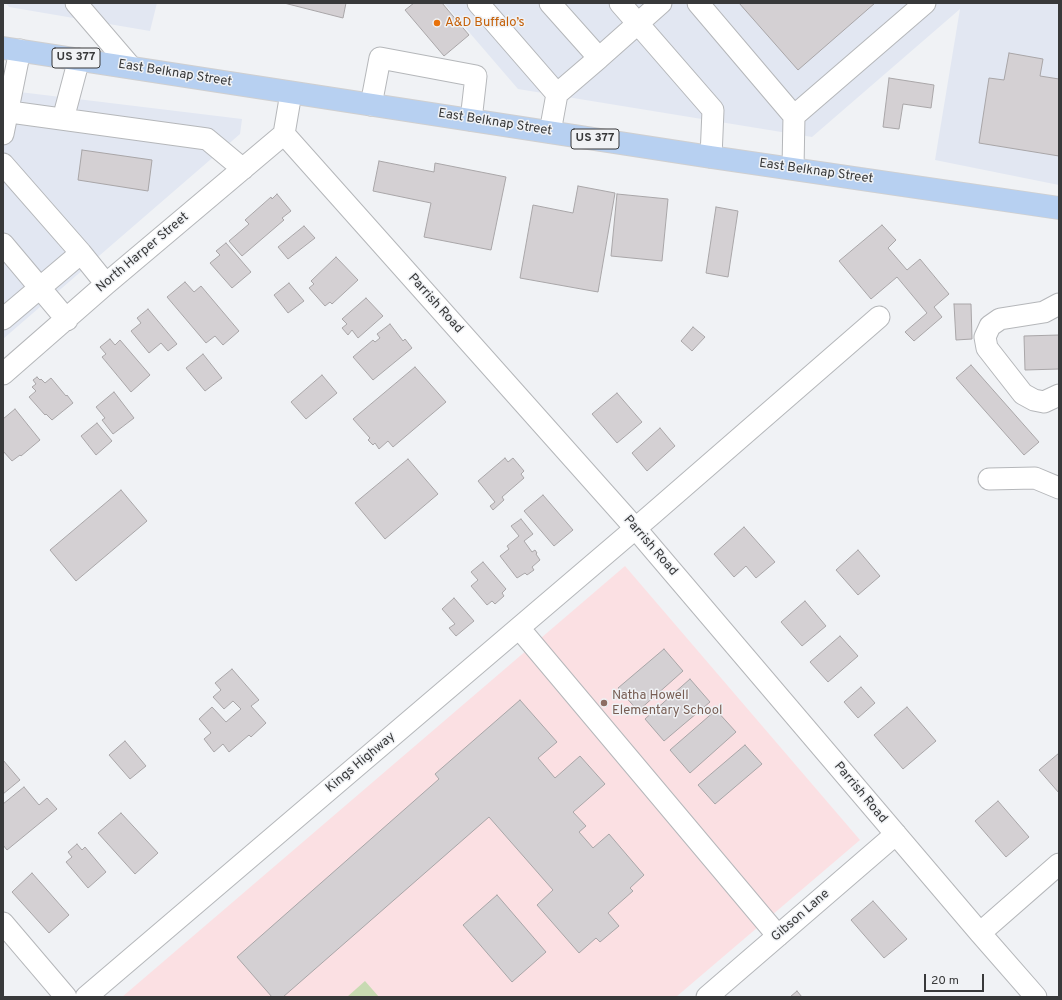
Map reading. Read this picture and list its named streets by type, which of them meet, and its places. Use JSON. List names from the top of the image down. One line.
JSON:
{"streets":{"main road":["US 377","East Belknap Street"],"street":["North Harper Street","Parrish Road","Kings Highway","Gibson Lane"]},"crossings":[["North Harper Street","Parrish Road"],["Parrish Road","Kings Highway"],["Parrish Road","Gibson Lane"]],"places":["A&D Buffalo’s","Natha Howell Elementary School"],"scale_bar":"20 m"}
